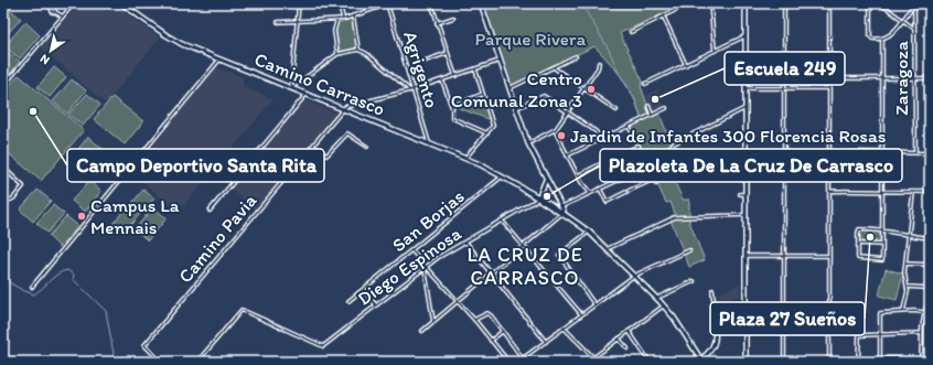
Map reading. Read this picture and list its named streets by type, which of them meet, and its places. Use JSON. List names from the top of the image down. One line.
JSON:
{"streets":{"street":["Agrigento","Zaragoza","Camino Carrasco","San Borjas","Camino Pavia","Diego Espinosa"]},"crossings":[["Agrigento","Camino Carrasco"],["Camino Carrasco","San Borjas"],["Camino Carrasco","Camino Pavia"],["Camino Carrasco","Diego Espinosa"]],"districts":["LA CRUZ DE CARRASCO"],"parks":["Parque Rivera"],"places":["Centro Comunal Zona 3","Escuela 249","Campo Deportivo Santa Rita","Jardin de Infantes 300 Florencia Rosas","Plazoleta De La Cruz De Carrasco","Campus La Mennais","Plaza 27 Sueños"],"north":"bottom left"}
